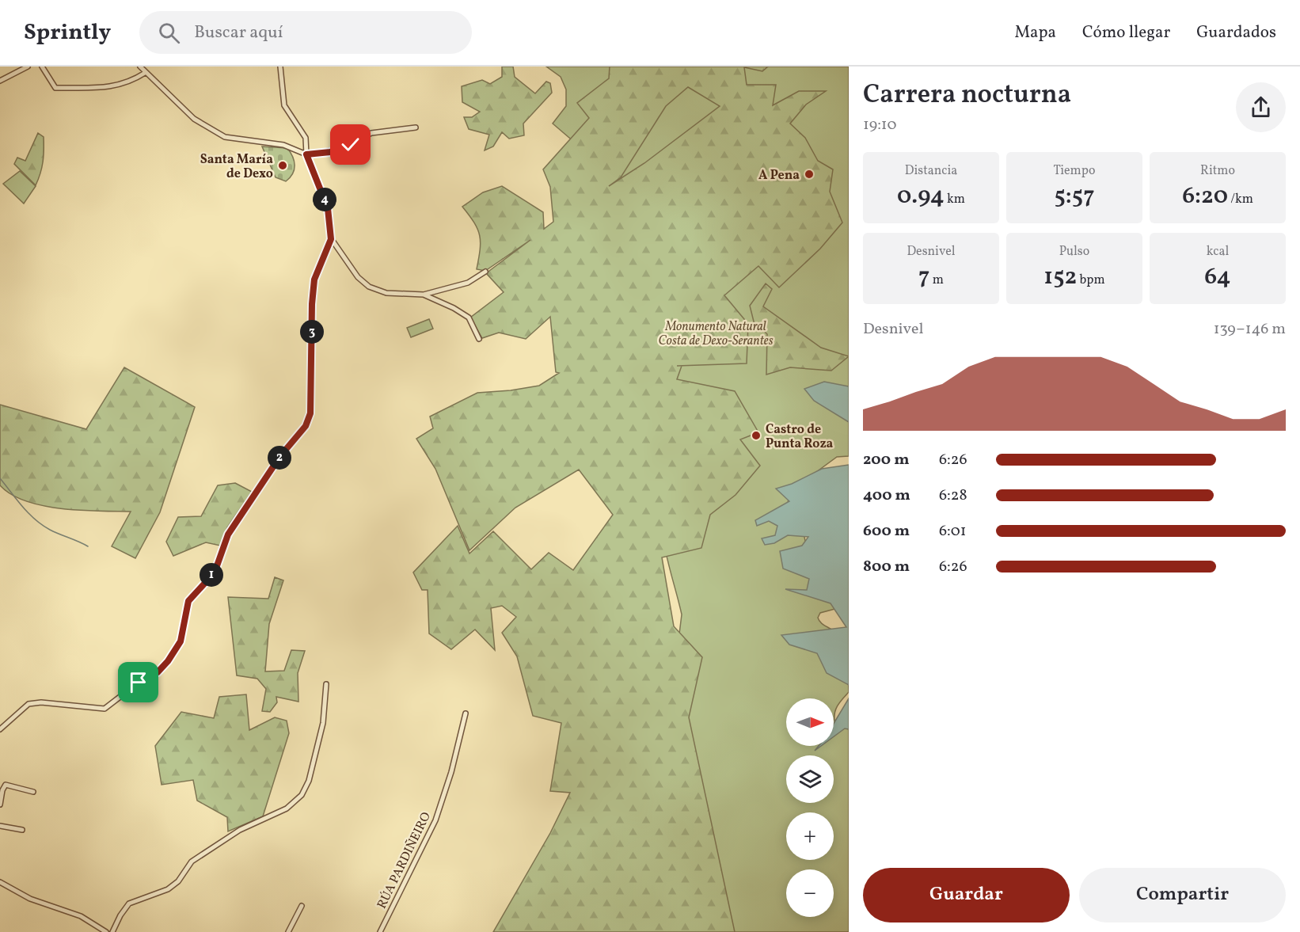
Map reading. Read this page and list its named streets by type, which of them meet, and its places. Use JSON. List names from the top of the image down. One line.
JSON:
{"streets":{"street":["RÚA PARDIÑEIRO"]},"parks":["Monumento Natural Costa de Dexo-Serantes"],"places":["Santa María de Dexo","A Pena","Castro de Punta Roza"],"north":"right","page":{"header":"Sprintly","search":"Buscar aquí","nav":["Mapa","Cómo llegar","Guardados"],"heading":["Carrera nocturna","19:10"],"stats":[["Distancia","0.94 km"],["Tiempo","5:57"],["Ritmo","6:20 /km"],["Desnivel","7 m"],["Pulso","152 bpm"],["kcal","64"]],"pins":["4","3","2","1"],"chart":["Desnivel","139–146 m"],"list":[{"name":"200 m","note":"6:26"},{"name":"400 m","note":"6:28"},{"name":"600 m","note":"6:01"},{"name":"800 m","note":"6:26"}],"map_buttons":["+","−"],"buttons":["Guardar","Compartir"]}}
